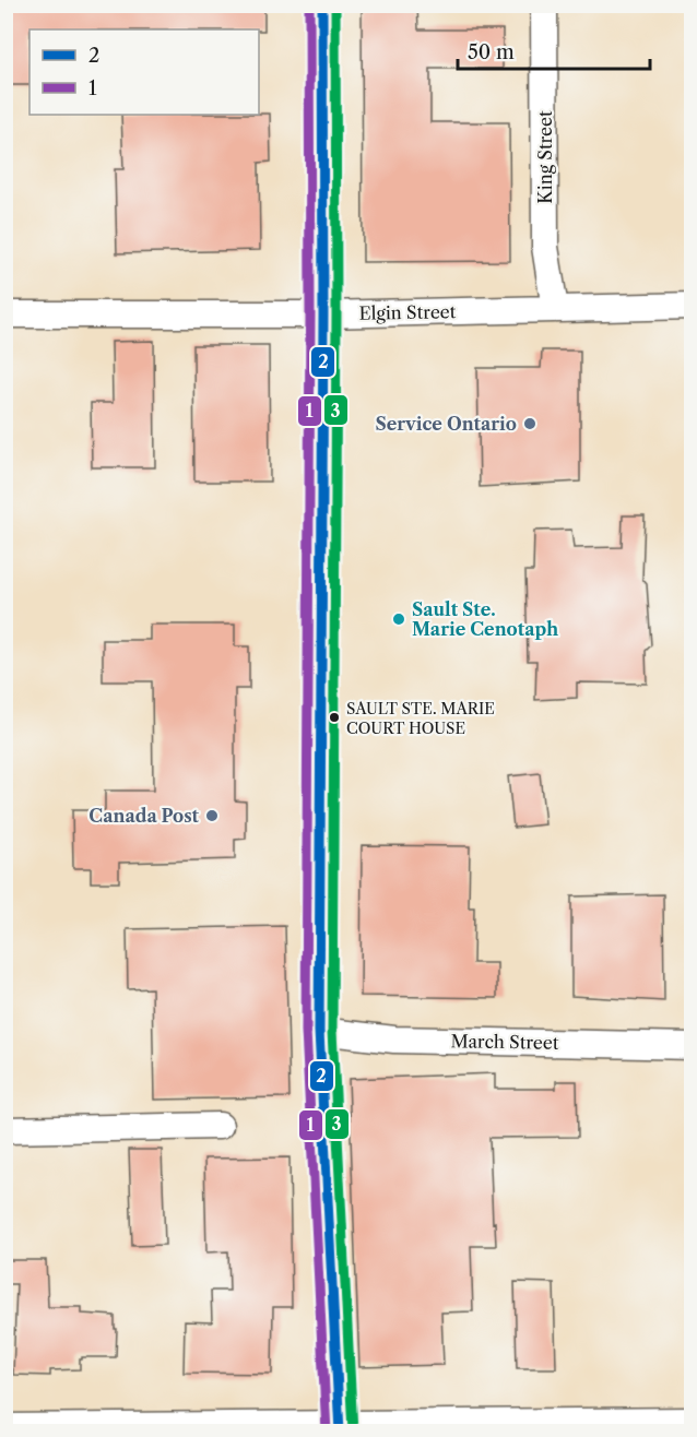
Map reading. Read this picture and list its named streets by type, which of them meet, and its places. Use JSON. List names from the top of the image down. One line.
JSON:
{"streets":{"street":["King Street","Elgin Street","March Street"]},"crossings":[["King Street","Elgin Street"]],"places":["Service Ontario","Sault Ste. Marie Cenotaph","SAULT STE. MARIE COURT HOUSE","Canada Post"],"lines":["transit line 2","transit line 1","transit line 3"],"legend":["2","1"],"scale_bar":"50 m"}
